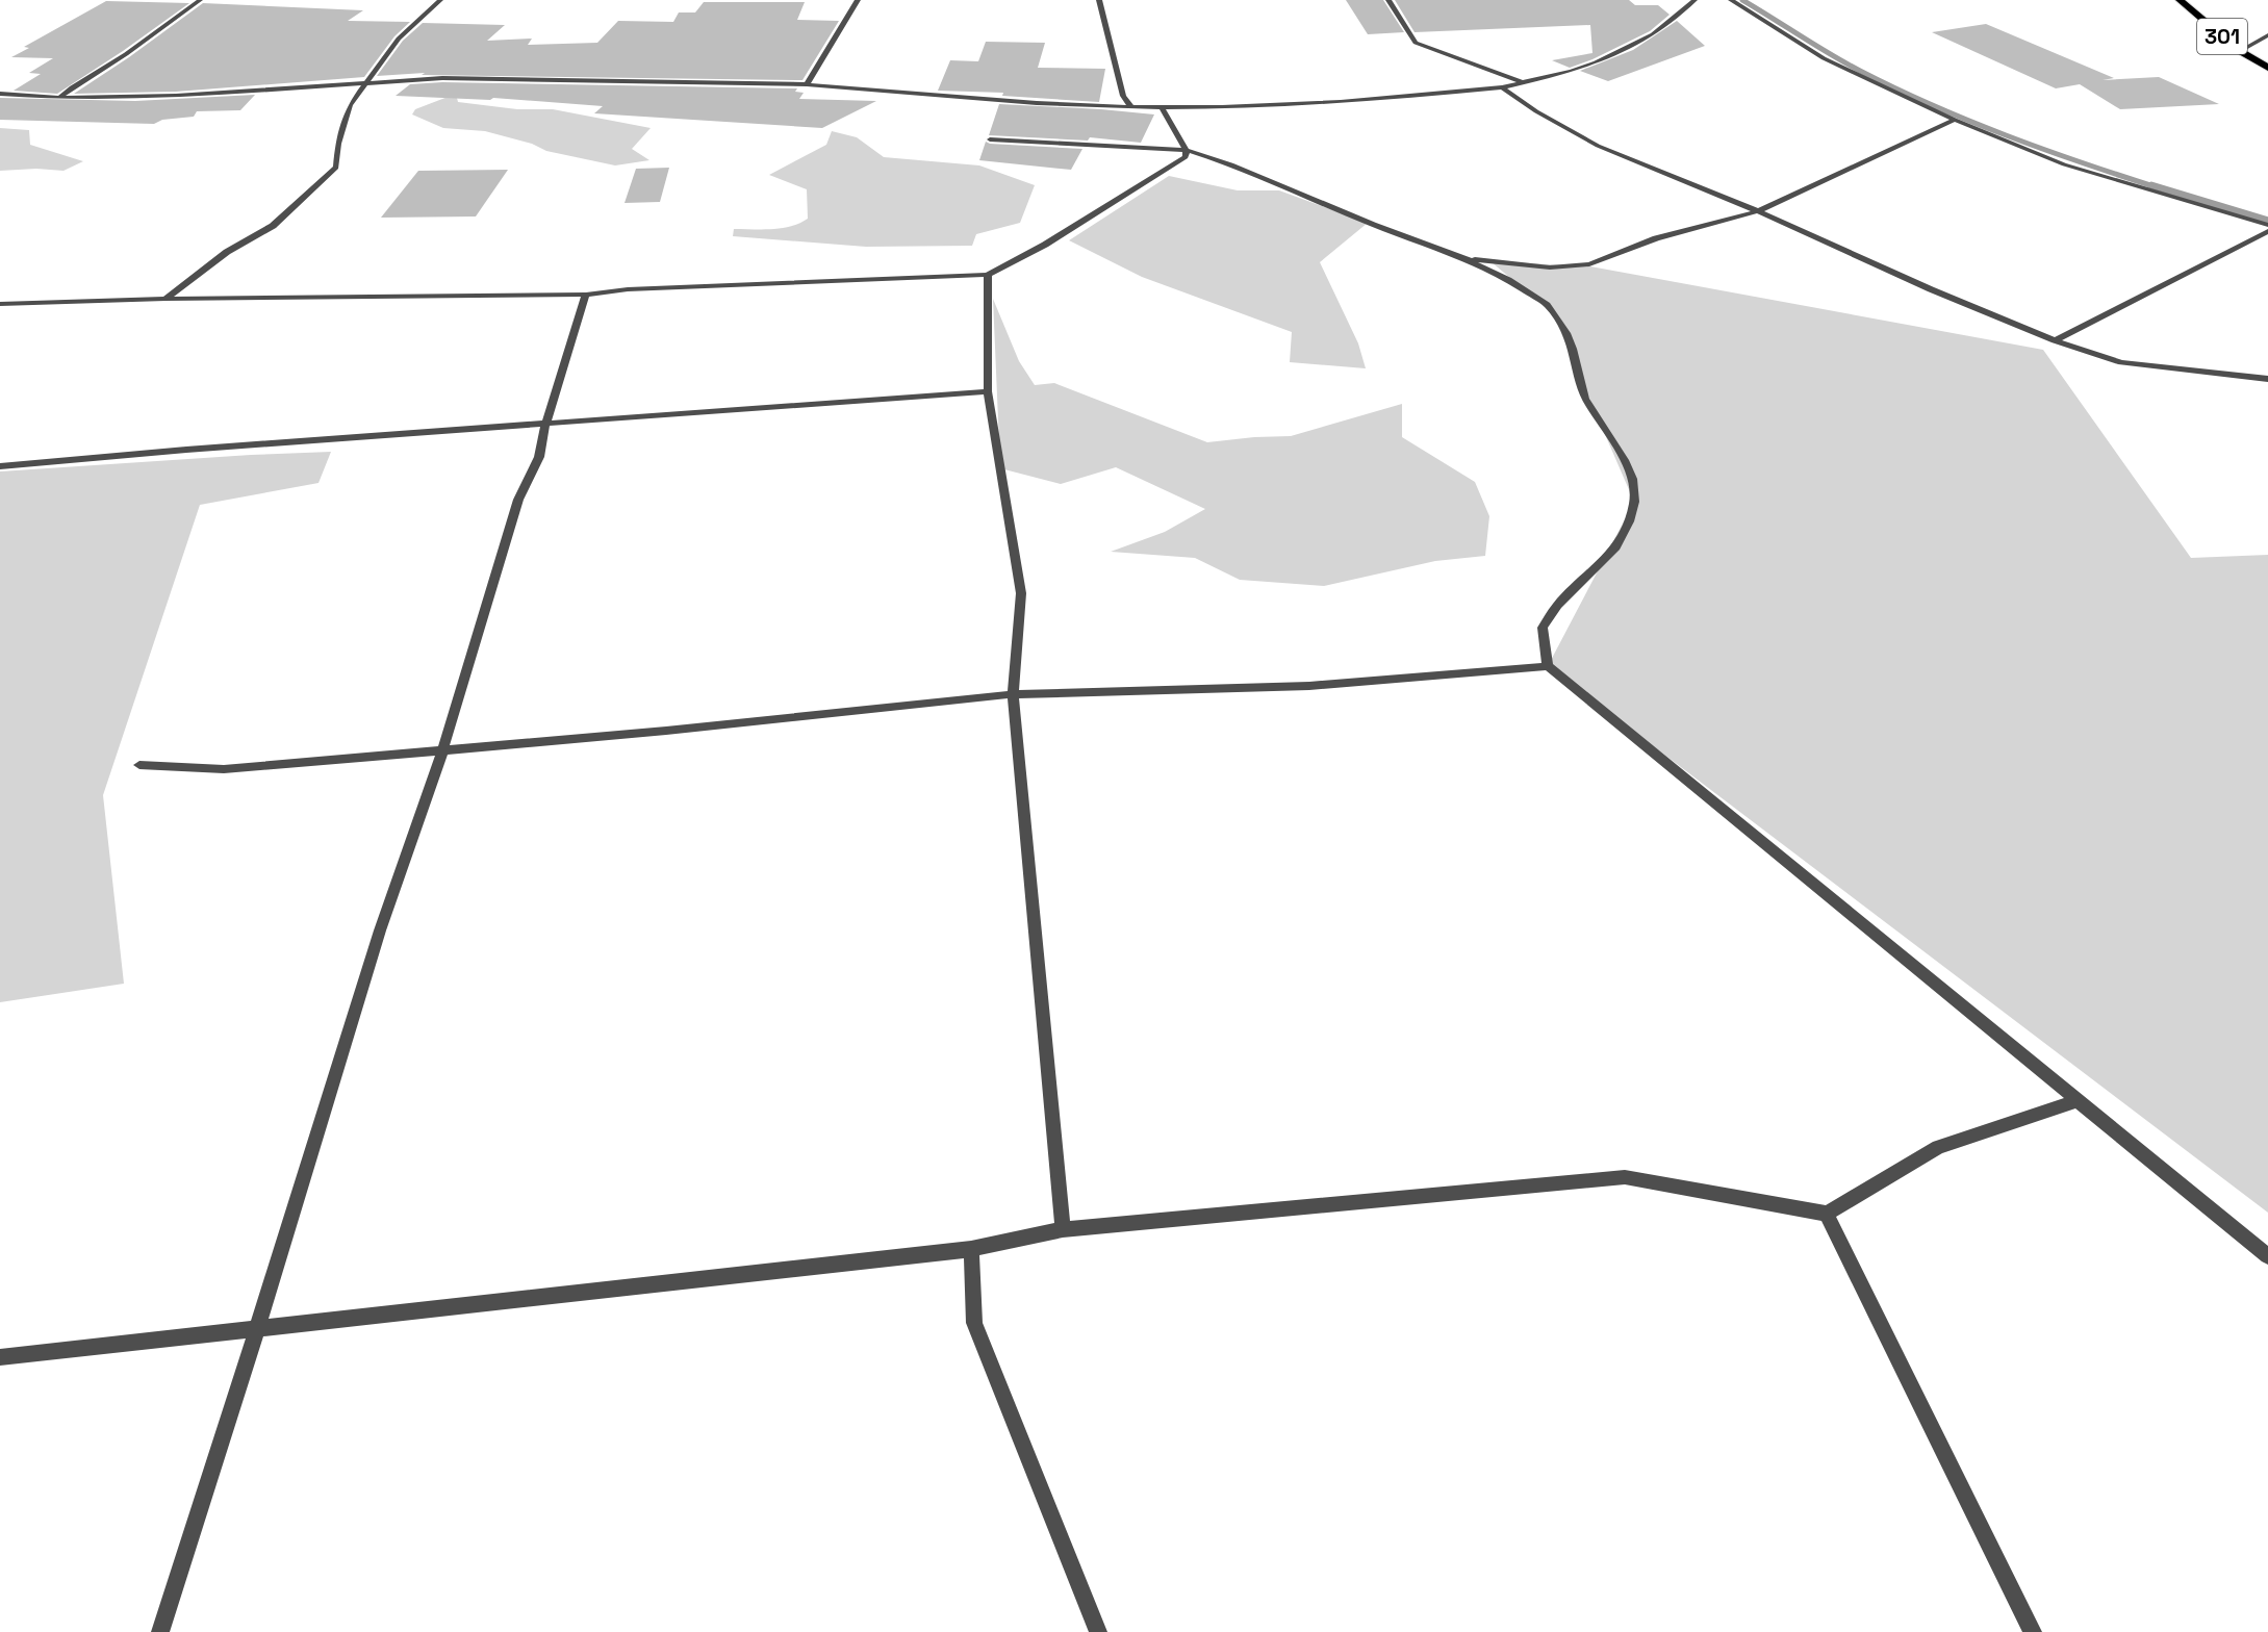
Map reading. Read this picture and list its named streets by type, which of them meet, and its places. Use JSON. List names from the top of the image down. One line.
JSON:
{"streets":{"highway":["301"]}}
